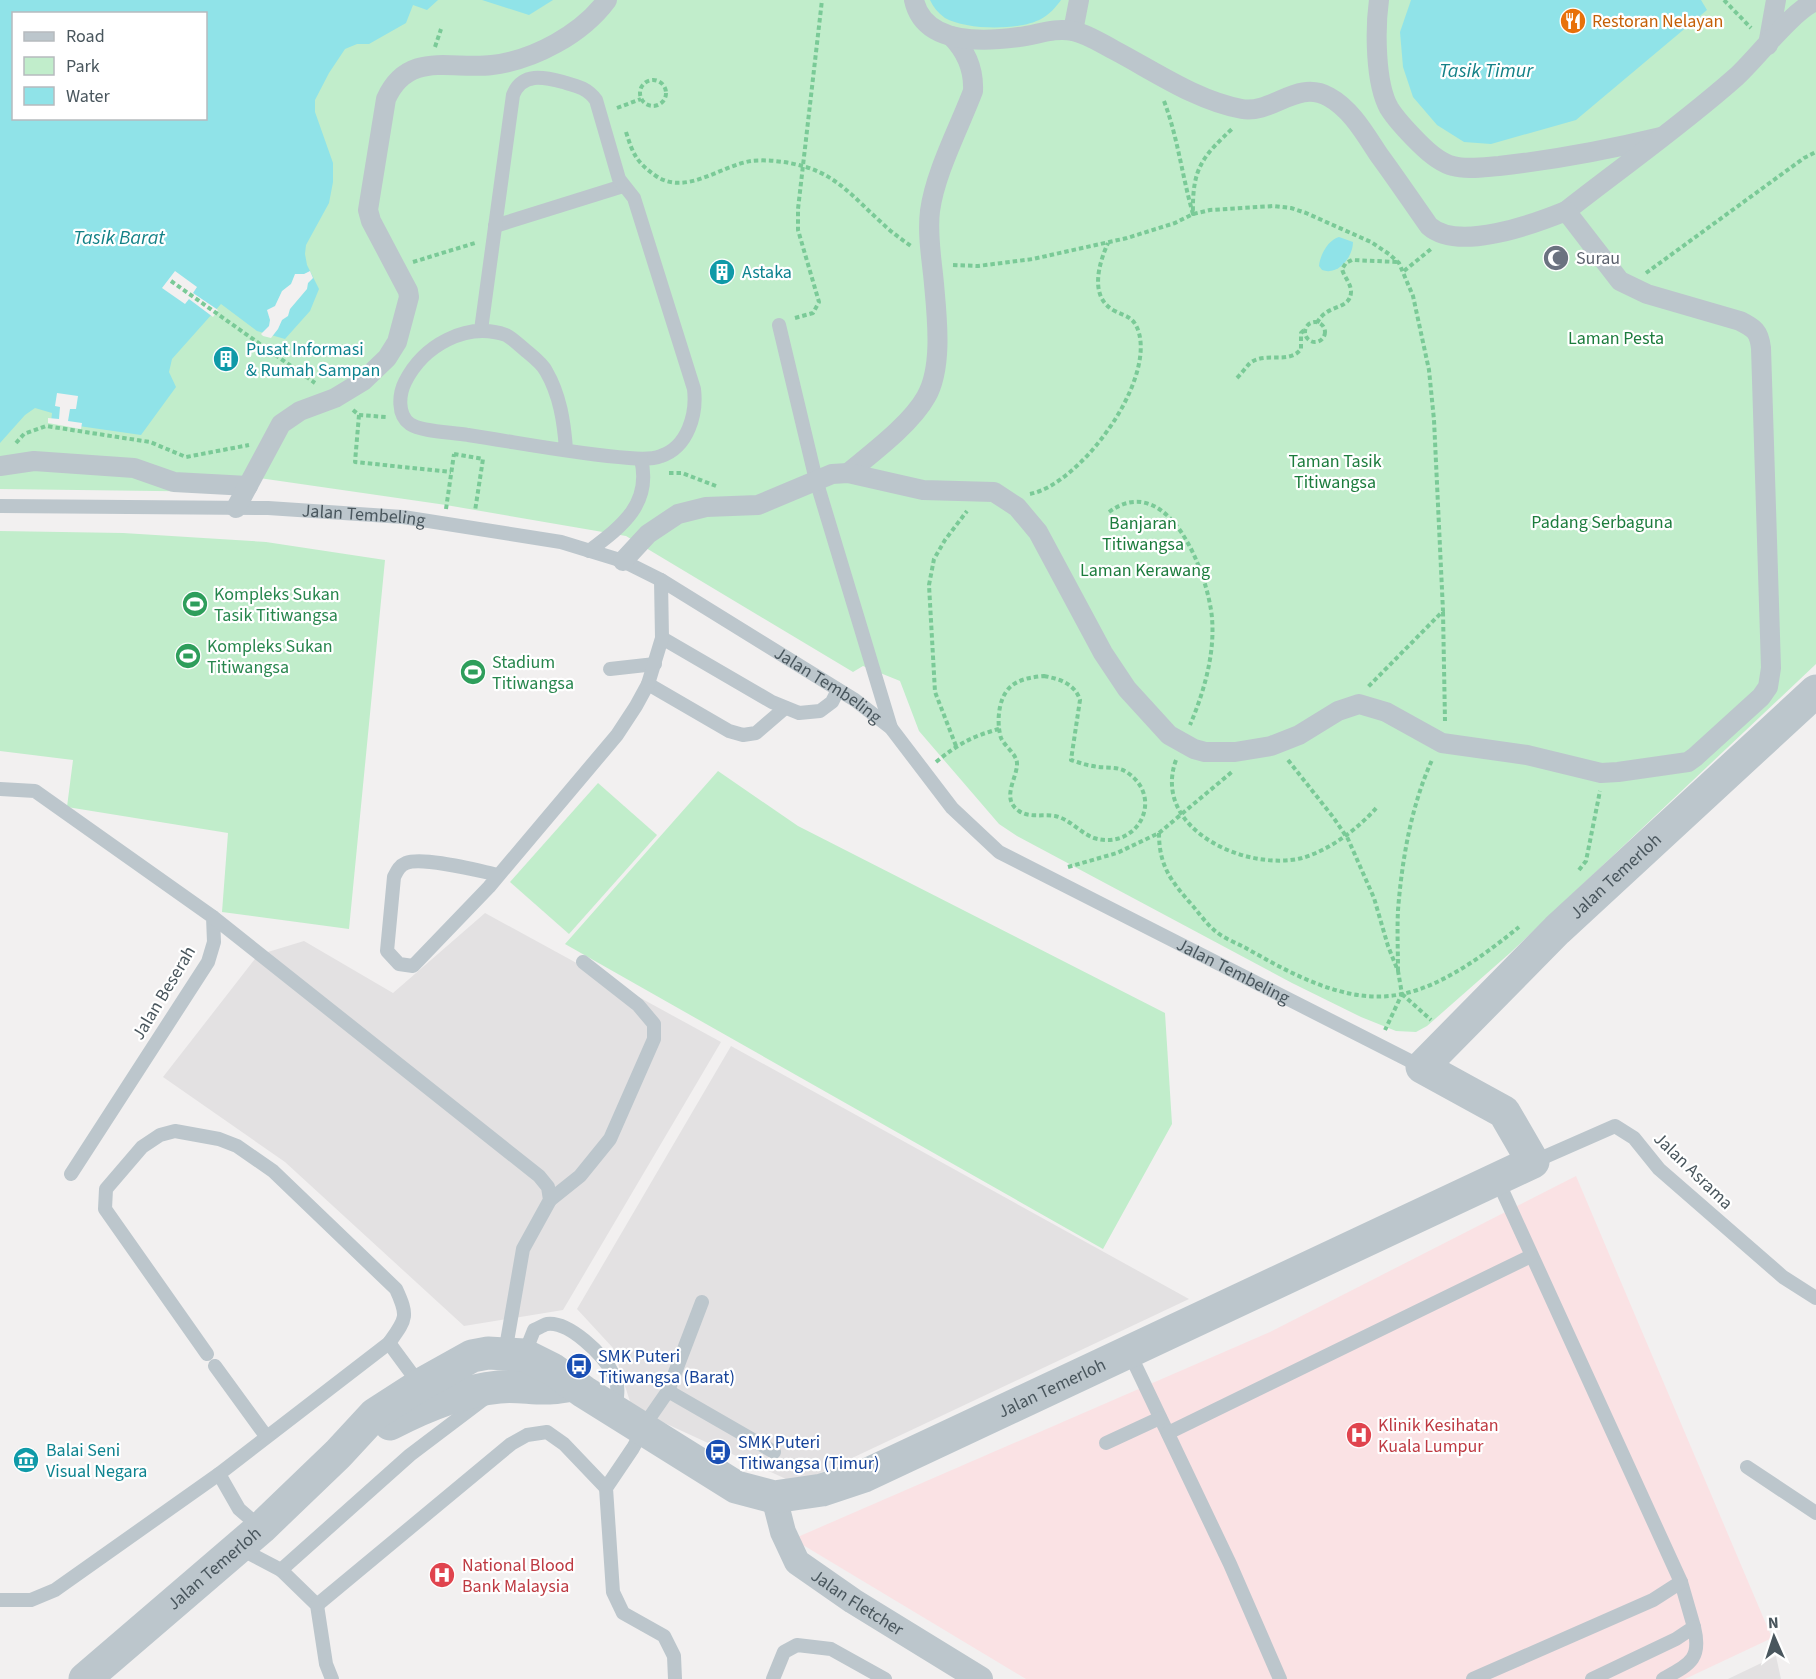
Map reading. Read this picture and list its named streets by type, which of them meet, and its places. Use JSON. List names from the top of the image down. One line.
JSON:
{"streets":{"street":["Jalan Tembeling","Jalan Temerloh","Jalan Fletcher"],"lane":["Jalan Beserah","Jalan Asrama"]},"crossings":[["Jalan Tembeling","Jalan Temerloh"],["Jalan Tembeling","Jalan Asrama"],["Jalan Temerloh","Jalan Asrama"],["Jalan Temerloh","Jalan Fletcher"]],"water":["Tasik Timur","Tasik Barat"],"parks":["Laman Pesta","Taman Tasik Titiwangsa","Padang Serbaguna","Banjaran Titiwangsa","Laman Kerawang"],"places":{"restaurant":["Restoran Nelayan"],"mosque":["Surau"],"building":["Astaka","Pusat Informasi & Rumah Sampan"],"sports":["Kompleks Sukan Tasik Titiwangsa","Kompleks Sukan Titiwangsa","Stadium Titiwangsa"],"bus stop":["SMK Puteri Titiwangsa (Barat)","SMK Puteri Titiwangsa (Timur)"],"hospital":["Klinik Kesihatan Kuala Lumpur","National Blood Bank Malaysia"],"museum":["Balai Seni Visual Negara"]},"legend":["Road","Park","Water"],"north":"top"}
